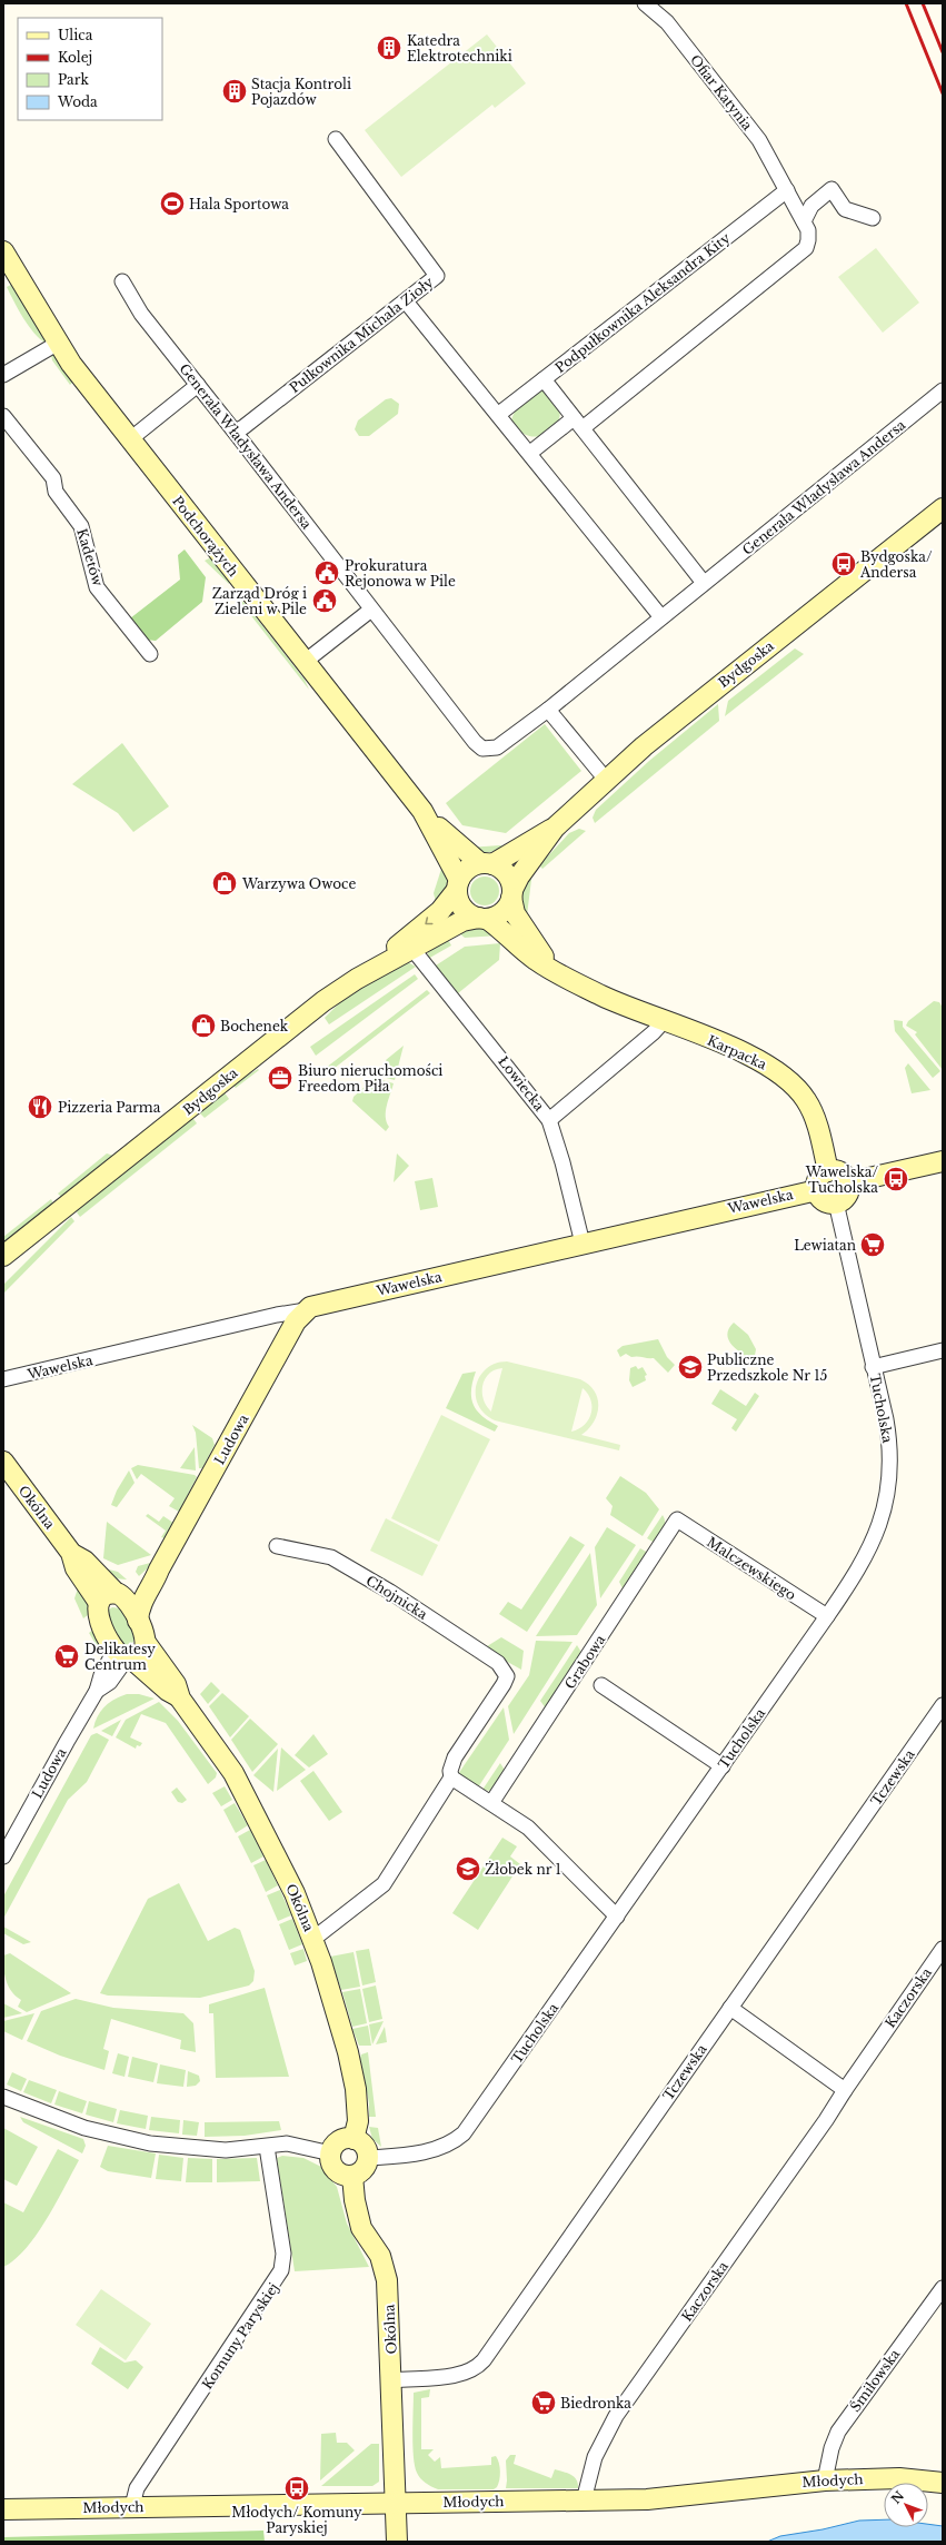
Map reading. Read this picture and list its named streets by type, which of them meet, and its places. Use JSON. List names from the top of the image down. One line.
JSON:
{"streets":{"street":["Ofiar Katynia","Podpułkownika Aleksandra Kity","Pułkownika Michała Zioły","Generała Władysława Andersa","Podchorążych","Kadetów","Bydgoska","Karpacka","Łowiecka","Wawelska","Tucholska","Ludowa","Okólna","Malczewskiego","Chojnicka","Grabowa","Tczewska","Kaczorska","Komuny Paryskiej","Śmiłowska","Młodych"]},"crossings":[["Ofiar Katynia","Podpułkownika Aleksandra Kity"],["Pułkownika Michała Zioły","Generała Władysława Andersa"],["Podchorążych","Bydgoska"],["Podchorążych","Karpacka"],["Bydgoska","Karpacka"],["Bydgoska","Łowiecka"],["Karpacka","Wawelska"],["Karpacka","Tucholska"],["Łowiecka","Wawelska"],["Wawelska","Tucholska"],["Wawelska","Ludowa"],["Tucholska","Okólna"],["Tucholska","Malczewskiego"],["Ludowa","Okólna"],["Okólna","Tczewska"],["Okólna","Młodych"],["Malczewskiego","Grabowa"],["Kaczorska","Młodych"],["Komuny Paryskiej","Młodych"],["Śmiłowska","Młodych"]],"places":{"building":["Katedra Elektrotechniki","Stacja Kontroli Pojazdów"],"sports":["Hala Sportowa"],"bus stop":["Bydgoska/ Andersa","Wawelska/ Tucholska","Młodych/ Komuny Paryskiej"],"public building":["Prokuratura Rejonowa w Pile","Zarząd Dróg i Zieleni w Pile"],"shop":["Warzywa Owoce","Bochenek"],"office":["Biuro nieruchomości Freedom Piła"],"restaurant":["Pizzeria Parma"],"supermarket":["Lewiatan","Delikatesy Centrum","Biedronka"],"school or university":["Publiczne Przedszkole Nr 15","Żłobek nr 1"]},"legend":["Ulica","Kolej","Park","Woda"],"north":"top left"}
